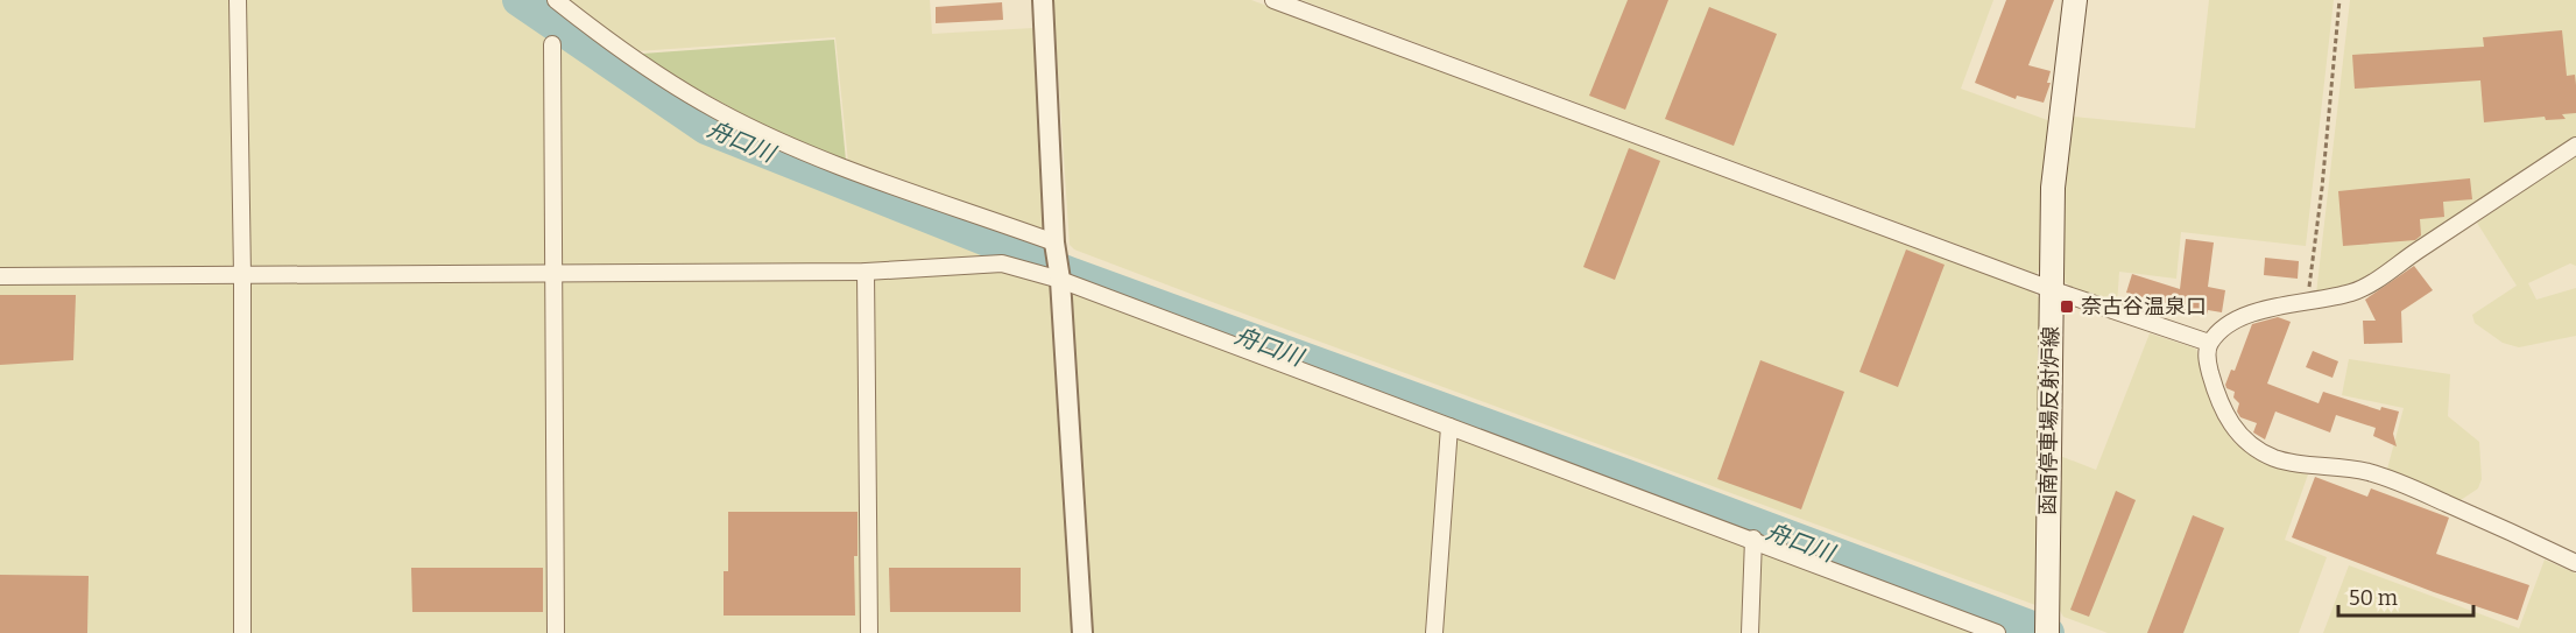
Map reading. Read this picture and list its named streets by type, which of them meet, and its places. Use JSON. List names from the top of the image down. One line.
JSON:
{"streets":{"main road":["函南停車場反射炉線"]},"water":["舟口川"],"places":{"transit":["奈古谷温泉口"]},"scale_bar":"50 m"}
